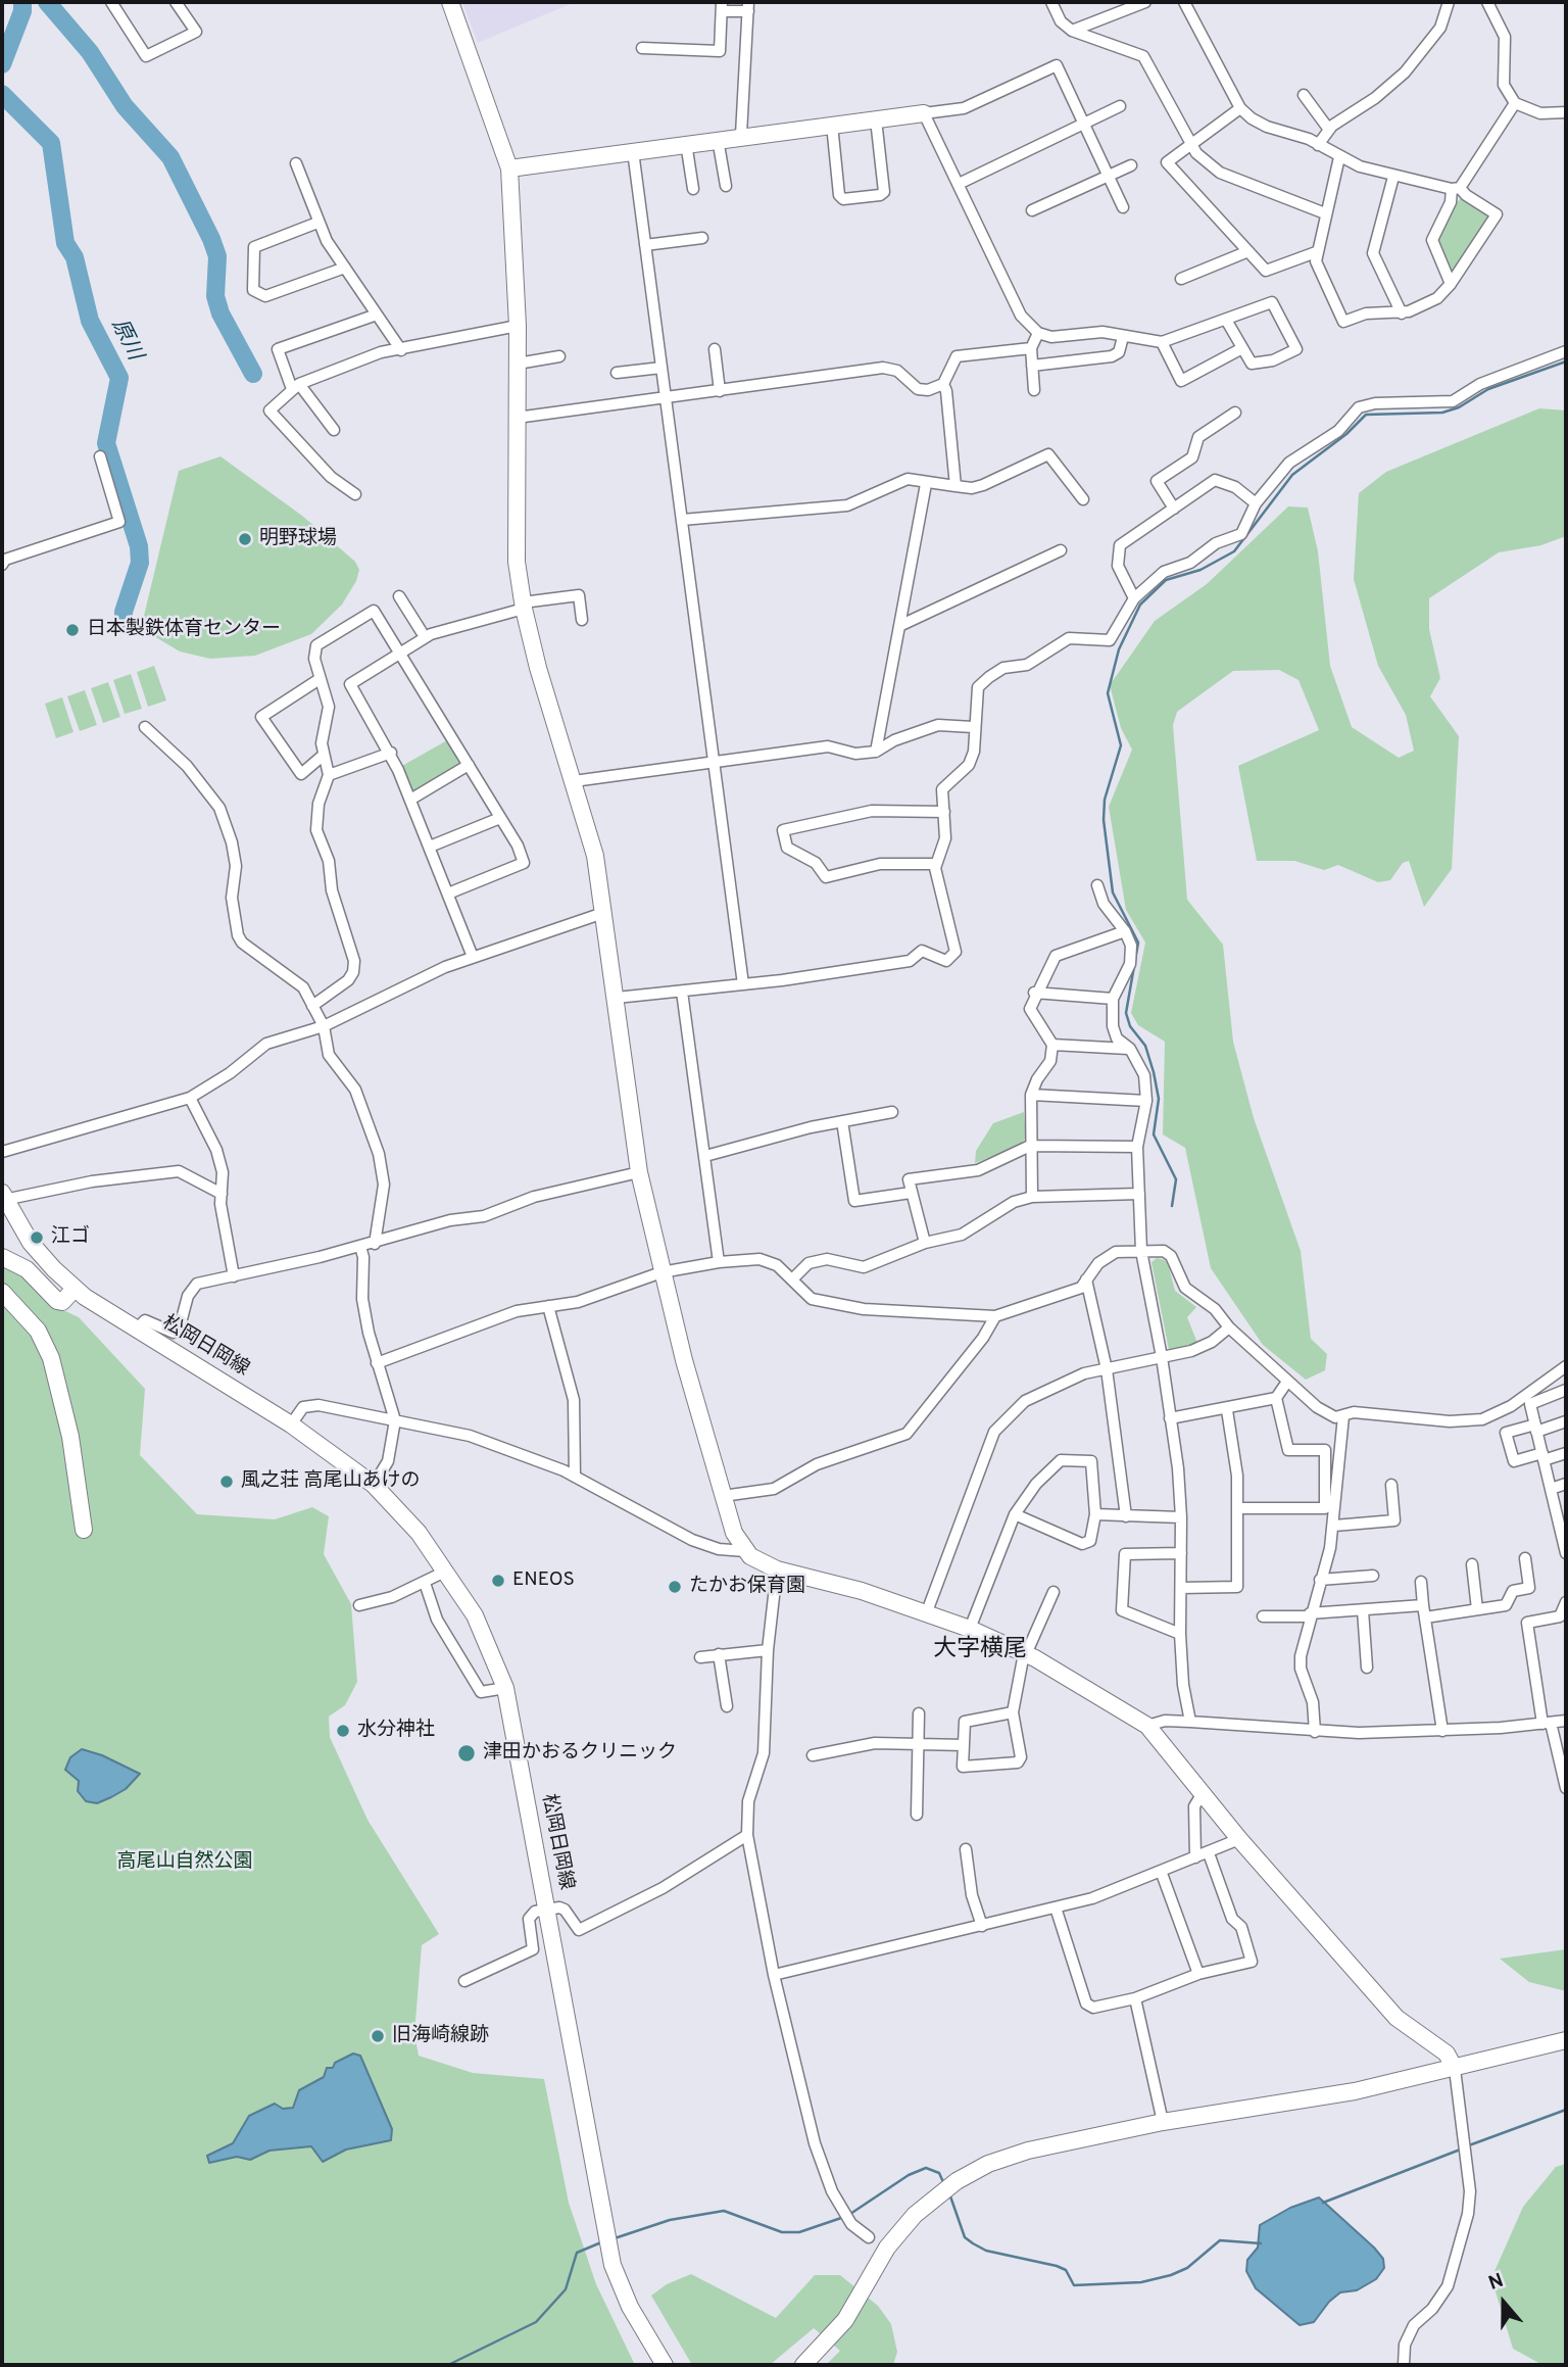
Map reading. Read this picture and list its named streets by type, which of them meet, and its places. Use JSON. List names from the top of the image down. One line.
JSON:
{"streets":{"street":["松岡日岡線"]},"districts":["大字横尾"],"water":["原川"],"parks":["高尾山自然公園"],"places":["明野球場","日本製鉄体育センター","江ゴ","風之荘 高尾山あけの","ENEOS","たかお保育園","水分神社","津田かおるクリニック","旧海崎線跡"],"north":"top"}
